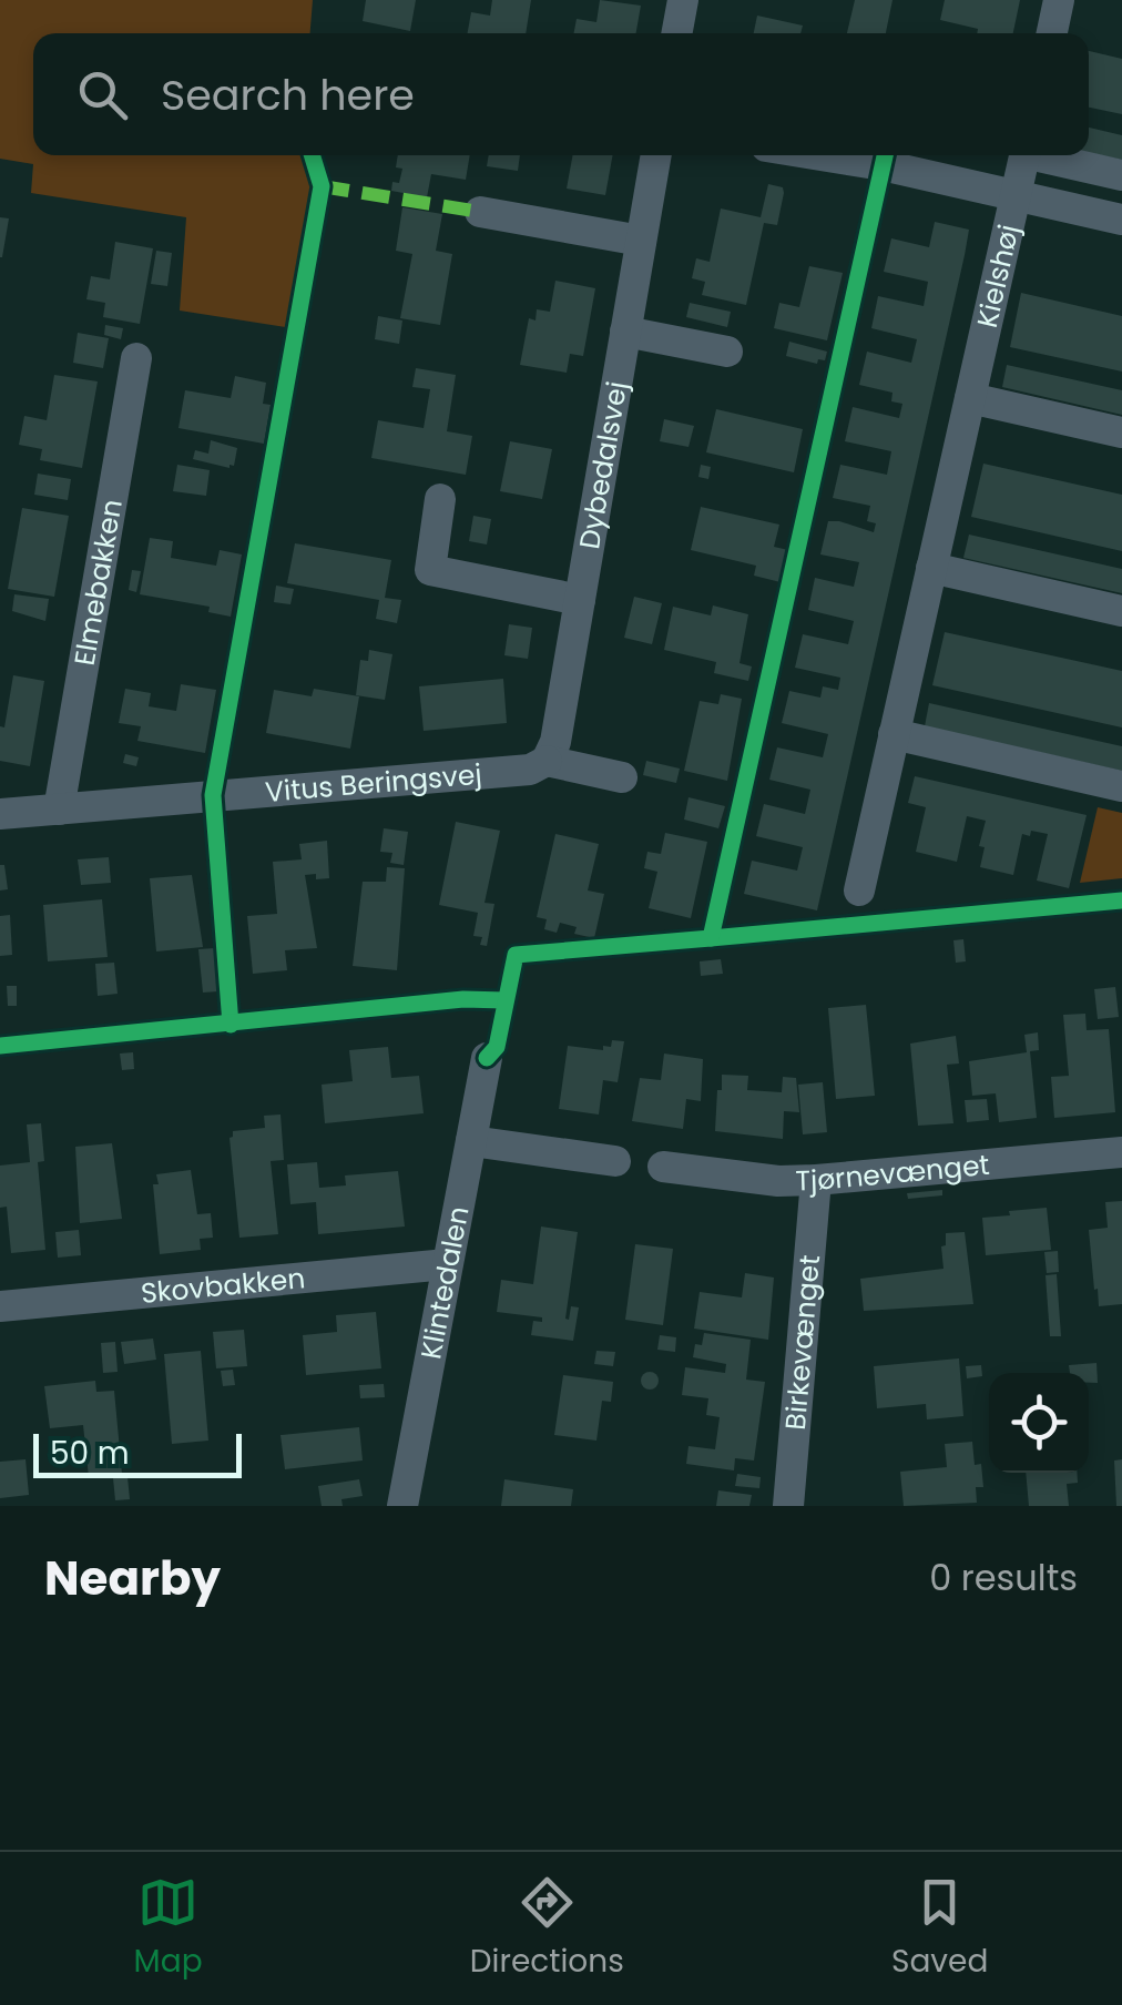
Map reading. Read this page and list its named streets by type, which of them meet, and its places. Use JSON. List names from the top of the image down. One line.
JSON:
{"streets":{"street":["Kielshøj","Dybedalsvej","Elmebakken","Vitus Beringsvej","Tjørnevænget","Klintedalen","Skovbakken","Birkevænget"]},"crossings":[["Dybedalsvej","Vitus Beringsvej"],["Elmebakken","Vitus Beringsvej"],["Tjørnevænget","Birkevænget"],["Klintedalen","Skovbakken"]],"scale_bar":"50 m","page":{"search":"Search here","scale":"50 m","heading":["Nearby","0 results"],"nav":["Map","Directions","Saved"]}}
